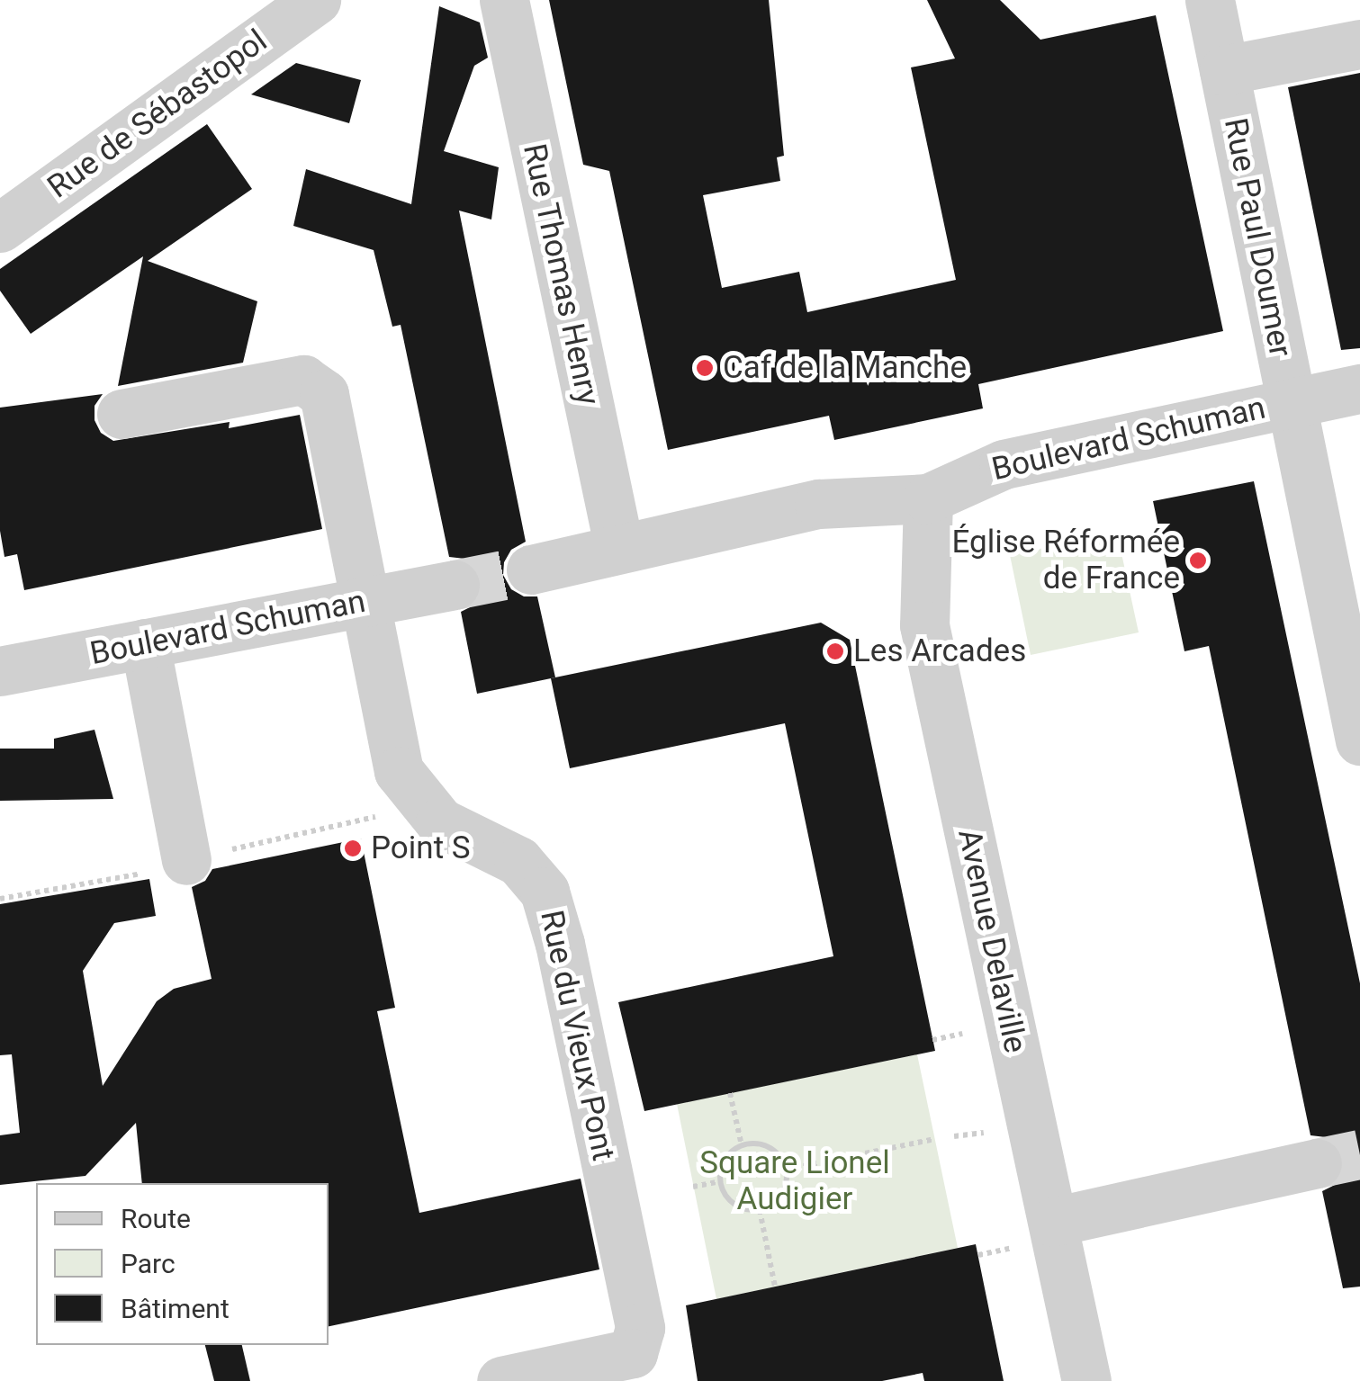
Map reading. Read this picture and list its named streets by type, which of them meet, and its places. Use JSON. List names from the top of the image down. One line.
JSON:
{"streets":{"street":["Rue de Sébastopol","Rue Paul Doumer","Rue Thomas Henry","Boulevard Schuman","Avenue Delaville","Rue du Vieux Pont"]},"crossings":[["Rue Paul Doumer","Boulevard Schuman"],["Rue Thomas Henry","Boulevard Schuman"],["Boulevard Schuman","Avenue Delaville"],["Boulevard Schuman","Rue du Vieux Pont"]],"parks":["Square Lionel Audigier"],"places":["Caf de la Manche","Église Réformée de France","Les Arcades","Point S"],"legend":["Route","Parc","Bâtiment"]}
